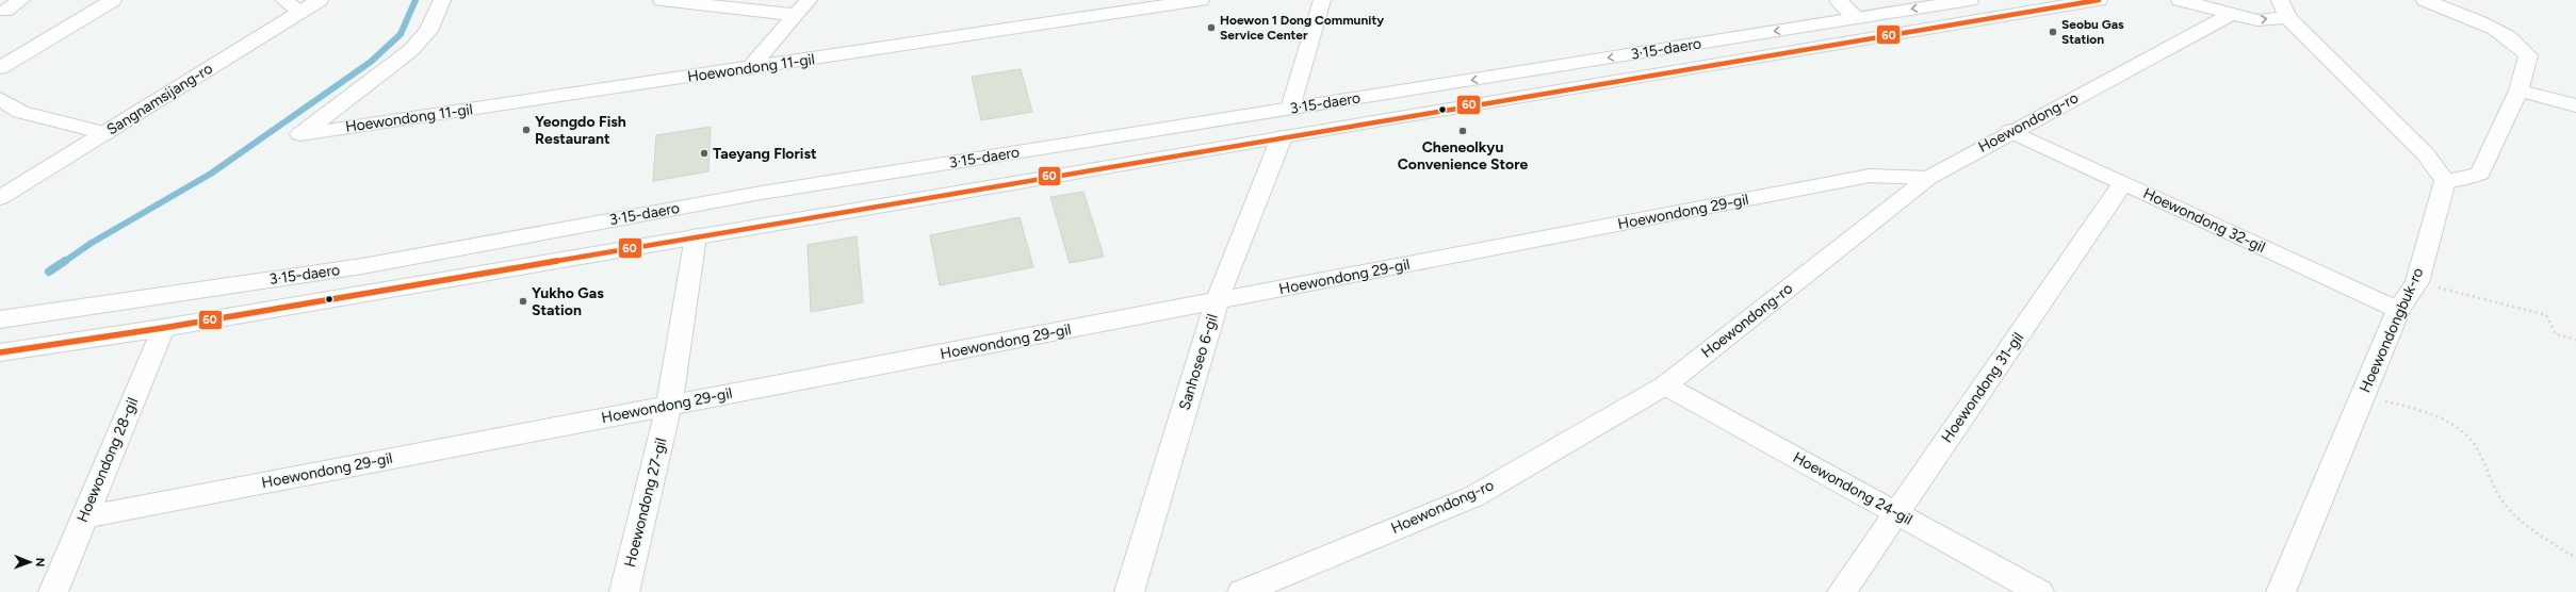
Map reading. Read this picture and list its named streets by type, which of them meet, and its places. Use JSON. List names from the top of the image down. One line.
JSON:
{"streets":{"main road":["3·15-daero","Hoewondong 11-gil","Sangnamsijang-ro","Hoewondong-ro","Hoewondong 29-gil","Hoewondong 32-gil","Hoewondongbuk-ro","Sanhoseo 6-gil","Hoewondong 31-gil","Hoewondong 28-gil","Hoewondong 24-gil","Hoewondong 27-gil"]},"crossings":[["3·15-daero","Sanhoseo 6-gil"],["3·15-daero","Hoewondong 28-gil"],["3·15-daero","Hoewondong 27-gil"],["Hoewondong-ro","Hoewondong 29-gil"],["Hoewondong-ro","Hoewondong 32-gil"],["Hoewondong-ro","Hoewondong 24-gil"],["Hoewondong 29-gil","Sanhoseo 6-gil"],["Hoewondong 29-gil","Hoewondong 28-gil"],["Hoewondong 29-gil","Hoewondong 27-gil"],["Hoewondong 32-gil","Hoewondongbuk-ro"],["Hoewondong 32-gil","Hoewondong 31-gil"],["Hoewondong 31-gil","Hoewondong 24-gil"]],"places":["Hoewon 1 Dong Community Service Center","Seobu Gas Station","Yeongdo Fish Restaurant","Cheneolkyu Convenience Store","Taeyang Florist","Yukho Gas Station"],"lines":["transit line 60"],"north":"right"}
